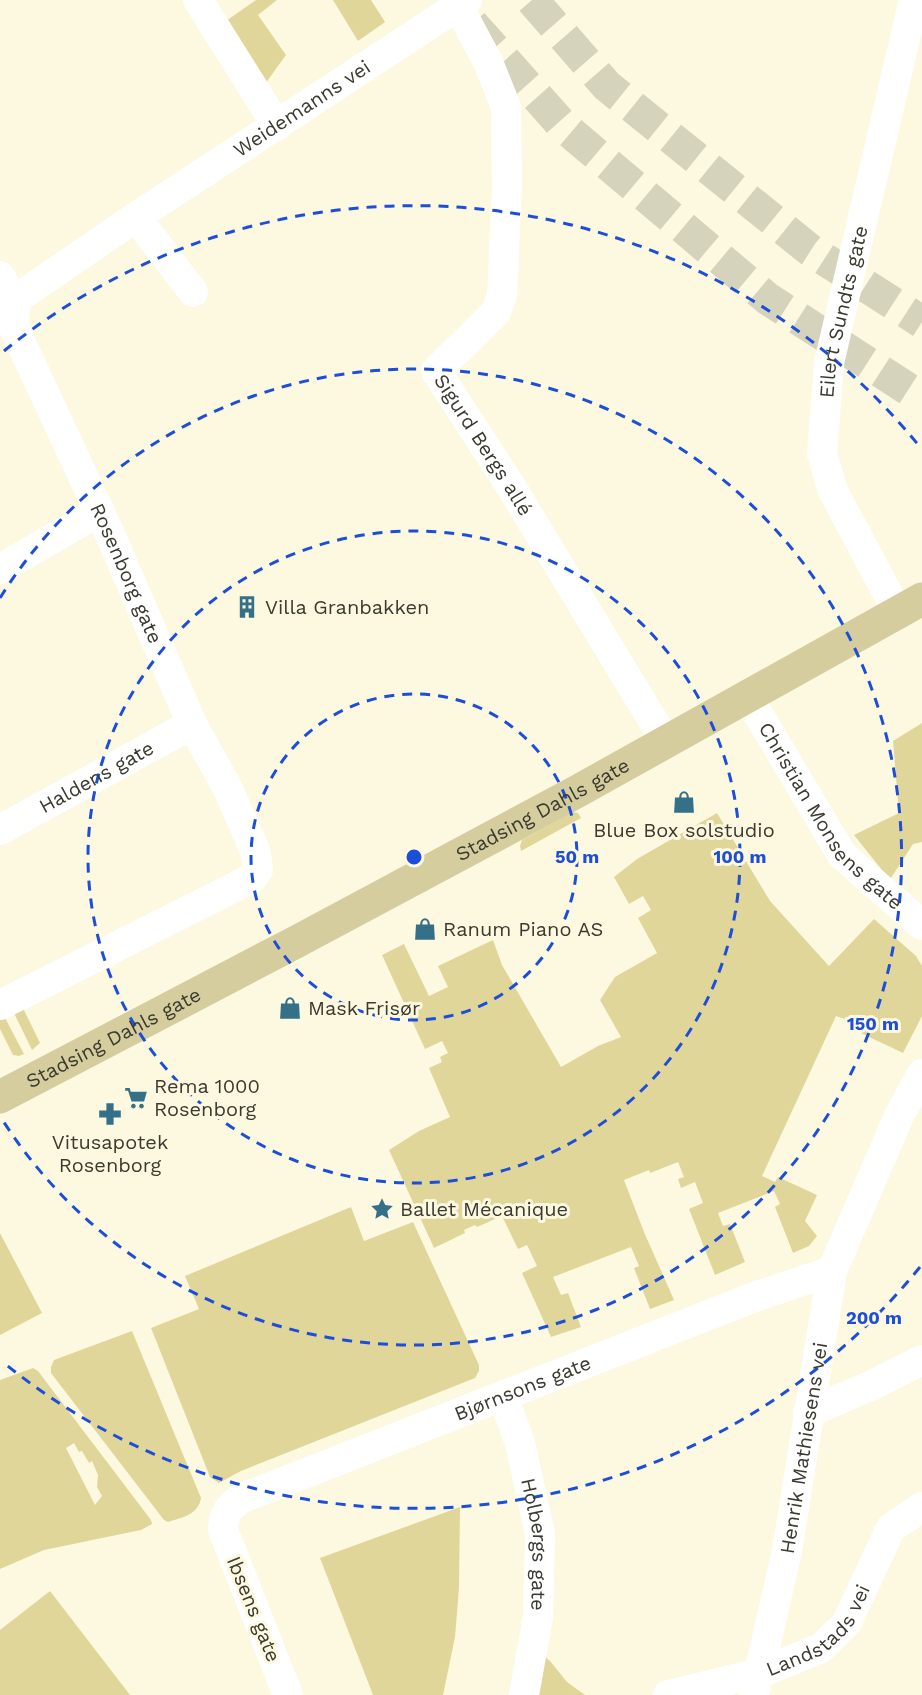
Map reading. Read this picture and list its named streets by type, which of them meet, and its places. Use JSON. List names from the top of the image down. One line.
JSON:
{"streets":{"main road":["Stadsing Dahls gate"],"street":["Weidemanns vei","Eilert Sundts gate","Sigurd Bergs allé","Rosenborg gate","Haldens gate","Christian Monsens gate","Bjørnsons gate","Henrik Mathiesens vei","Holbergs gate","Ibsens gate","Landstads vei"]},"crossings":[["Weidemanns vei","Sigurd Bergs allé"],["Weidemanns vei","Rosenborg gate"],["Eilert Sundts gate","Stadsing Dahls gate"],["Sigurd Bergs allé","Stadsing Dahls gate"],["Rosenborg gate","Haldens gate"],["Stadsing Dahls gate","Christian Monsens gate"],["Bjørnsons gate","Henrik Mathiesens vei"],["Bjørnsons gate","Holbergs gate"],["Bjørnsons gate","Ibsens gate"],["Henrik Mathiesens vei","Landstads vei"]],"places":{"building":["Villa Granbakken"],"shop":["Blue Box solstudio","Ranum Piano AS","Mask Frisør"],"supermarket":["Rema 1000 Rosenborg"],"pharmacy":["Vitusapotek Rosenborg"],"place":["Ballet Mécanique"]},"rings":["50 m","100 m","150 m","200 m"]}
